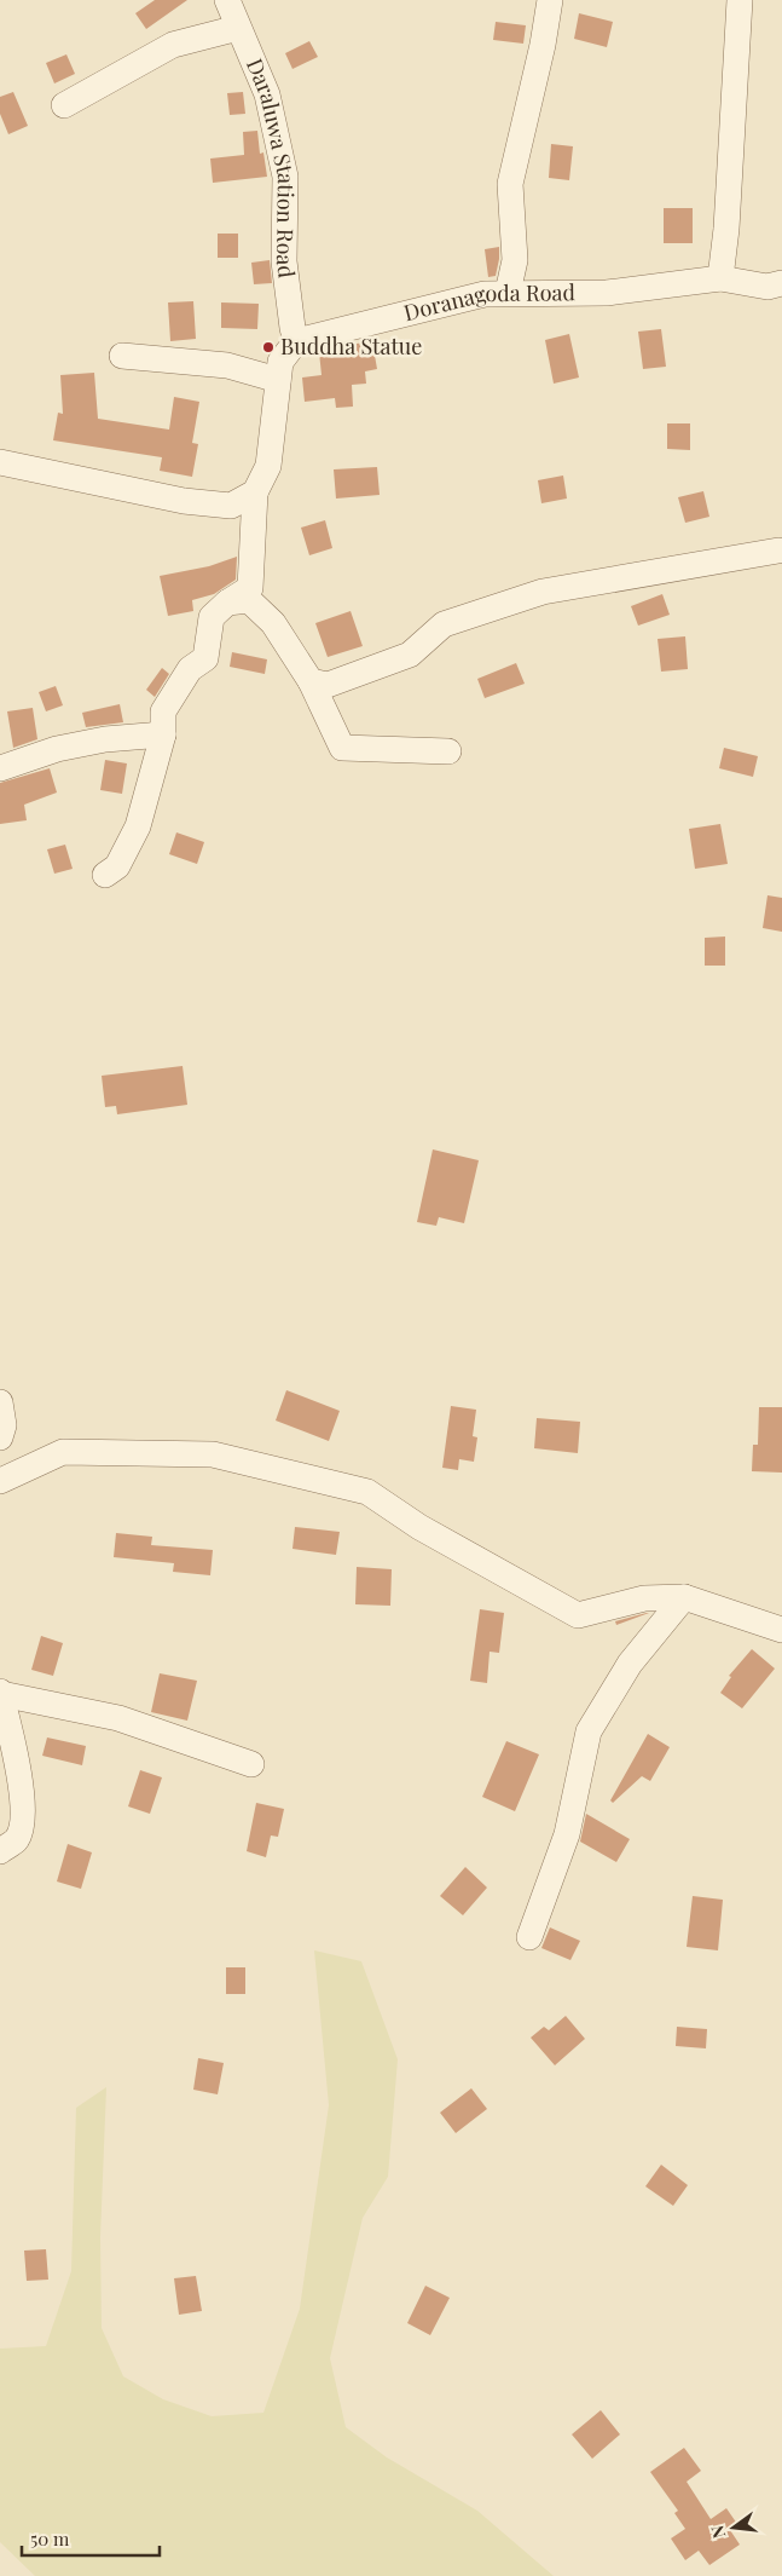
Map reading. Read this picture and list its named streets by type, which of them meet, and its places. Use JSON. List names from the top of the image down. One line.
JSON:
{"streets":{"street":["Daraluwa Station Road","Doranagoda Road"]},"crossings":[["Daraluwa Station Road","Doranagoda Road"]],"places":["Buddha Statue"],"scale_bar":"50 m","north":"left"}
